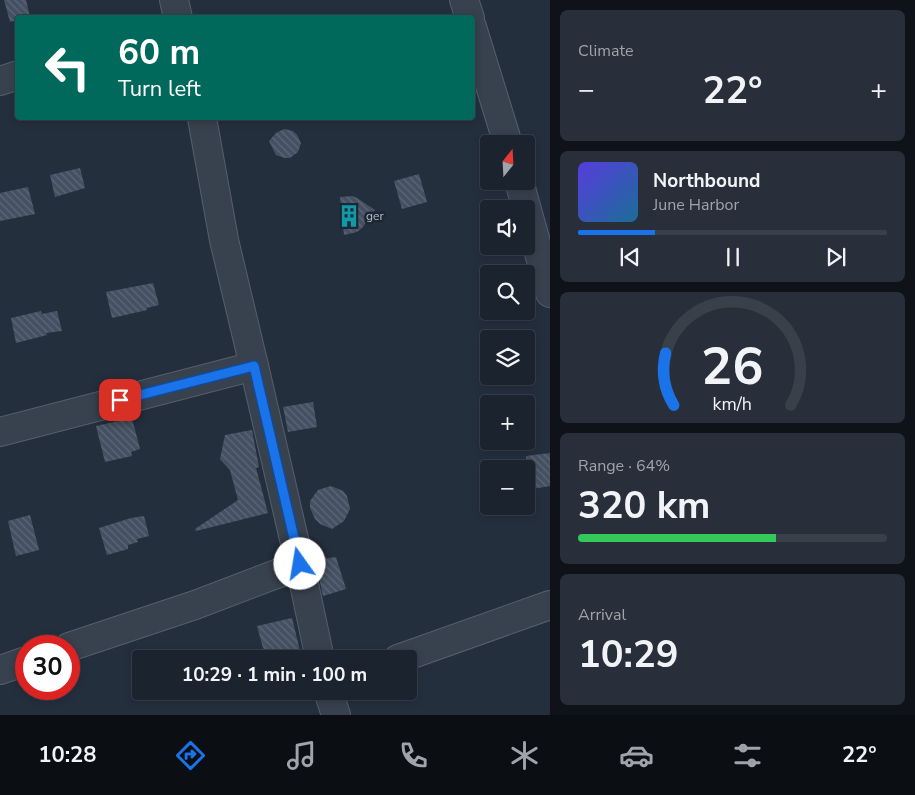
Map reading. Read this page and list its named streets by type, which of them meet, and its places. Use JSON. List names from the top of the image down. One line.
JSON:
{"places":{"building":["ger"]},"north":"top","page":{"tile":["Climate",["Range · 64%","320 km"],["Arrival","10:29"]],"turn":["60 m","Turn left"],"heat":["−","22°","+"],"map_buttons":["+","−"],"song":["Northbound","June Harbor"],"limit":"30","trip":"10:29 · 1 min · 100 m","tabs":["10:28","22°"],"gauge":["26","km/h"]}}
